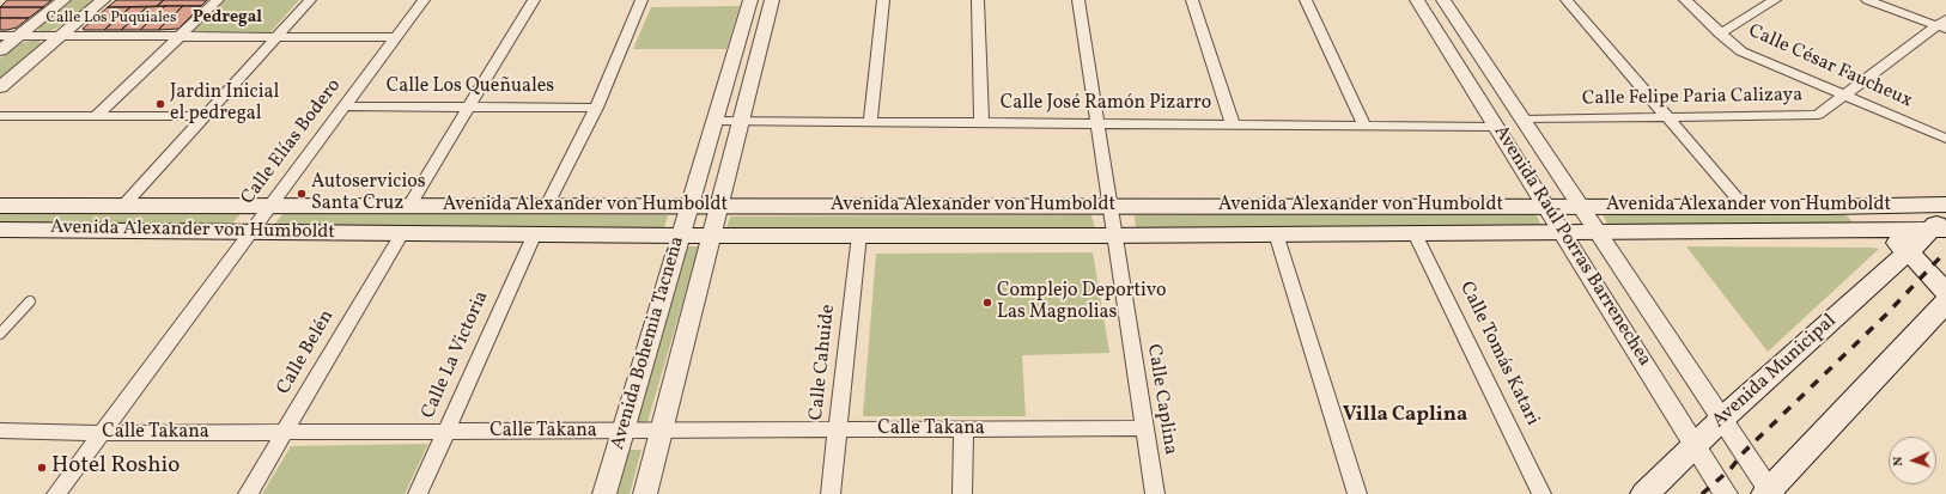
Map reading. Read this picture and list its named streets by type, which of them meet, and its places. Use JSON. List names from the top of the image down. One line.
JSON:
{"streets":{"main road":["Avenida Alexander von Humboldt","Avenida Municipal"],"street":["Calle Los Puquiales","Calle César Faucheux","Calle Los Queñuales","Calle Felipe Paria Calizaya","Calle José Ramón Pizarro","Calle Elías Bodero","Avenida Raúl Porras Barrenechea","Avenida Bohemia Tacneña","Calle Belén","Calle Tomás Katari","Calle La Victoria","Calle Cahuide","Calle Caplina","Calle Takana"]},"crossings":[["Calle Los Puquiales","Calle Elías Bodero"],["Calle César Faucheux","Calle Felipe Paria Calizaya"],["Calle Los Queñuales","Calle Elías Bodero"],["Calle Felipe Paria Calizaya","Avenida Raúl Porras Barrenechea"],["Calle José Ramón Pizarro","Avenida Raúl Porras Barrenechea"],["Calle José Ramón Pizarro","Avenida Bohemia Tacneña"],["Calle José Ramón Pizarro","Calle Caplina"],["Calle Elías Bodero","Avenida Alexander von Humboldt"],["Calle Elías Bodero","Calle Takana"],["Avenida Alexander von Humboldt","Avenida Raúl Porras Barrenechea"],["Avenida Alexander von Humboldt","Avenida Bohemia Tacneña"],["Avenida Alexander von Humboldt","Calle Belén"],["Avenida Alexander von Humboldt","Calle Tomás Katari"],["Avenida Alexander von Humboldt","Calle La Victoria"],["Avenida Alexander von Humboldt","Calle Cahuide"],["Avenida Alexander von Humboldt","Avenida Municipal"],["Avenida Alexander von Humboldt","Calle Caplina"],["Avenida Raúl Porras Barrenechea","Avenida Municipal"],["Avenida Bohemia Tacneña","Calle Takana"],["Calle Belén","Calle Takana"],["Calle La Victoria","Calle Takana"],["Calle Cahuide","Calle Takana"],["Calle Caplina","Calle Takana"]],"districts":["Pedregal","Villa Caplina"],"places":["Jardin Inicial el pedregal","Autoservicios Santa Cruz","Complejo Deportivo Las Magnolias","Hotel Roshio"],"north":"left"}
